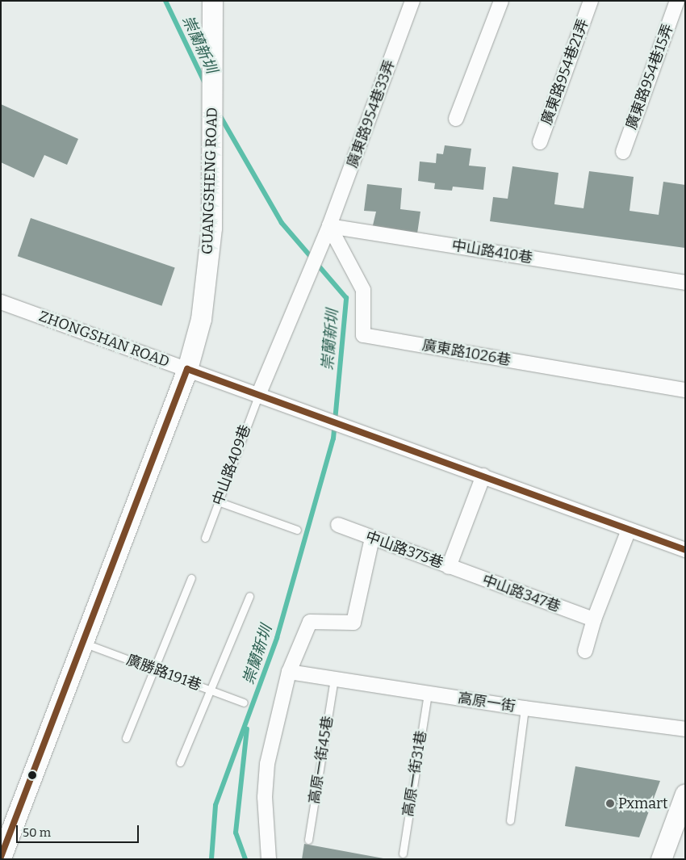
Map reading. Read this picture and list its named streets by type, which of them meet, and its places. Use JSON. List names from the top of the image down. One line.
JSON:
{"streets":{"street":["廣東路954巷21弄","廣東路954巷15弄","廣東路954巷33弄","GUANGSHENG ROAD","中山路410巷","ZHONGSHAN ROAD","廣東路1026巷","中山路375巷","中山路347巷","高原一街"],"lane":["中山路409巷","廣勝路191巷","高原一街45巷","高原一街31巷"]},"crossings":[["廣東路954巷33弄","中山路410巷"],["廣東路954巷33弄","廣東路1026巷"],["GUANGSHENG ROAD","ZHONGSHAN ROAD"],["GUANGSHENG ROAD","廣勝路191巷"],["中山路410巷","廣東路1026巷"],["ZHONGSHAN ROAD","中山路409巷"],["ZHONGSHAN ROAD","中山路375巷"],["中山路375巷","中山路347巷"],["高原一街","高原一街45巷"],["高原一街","高原一街31巷"]],"water":["崇蘭新圳"],"places":["Pxmart"],"scale_bar":"50 m"}
